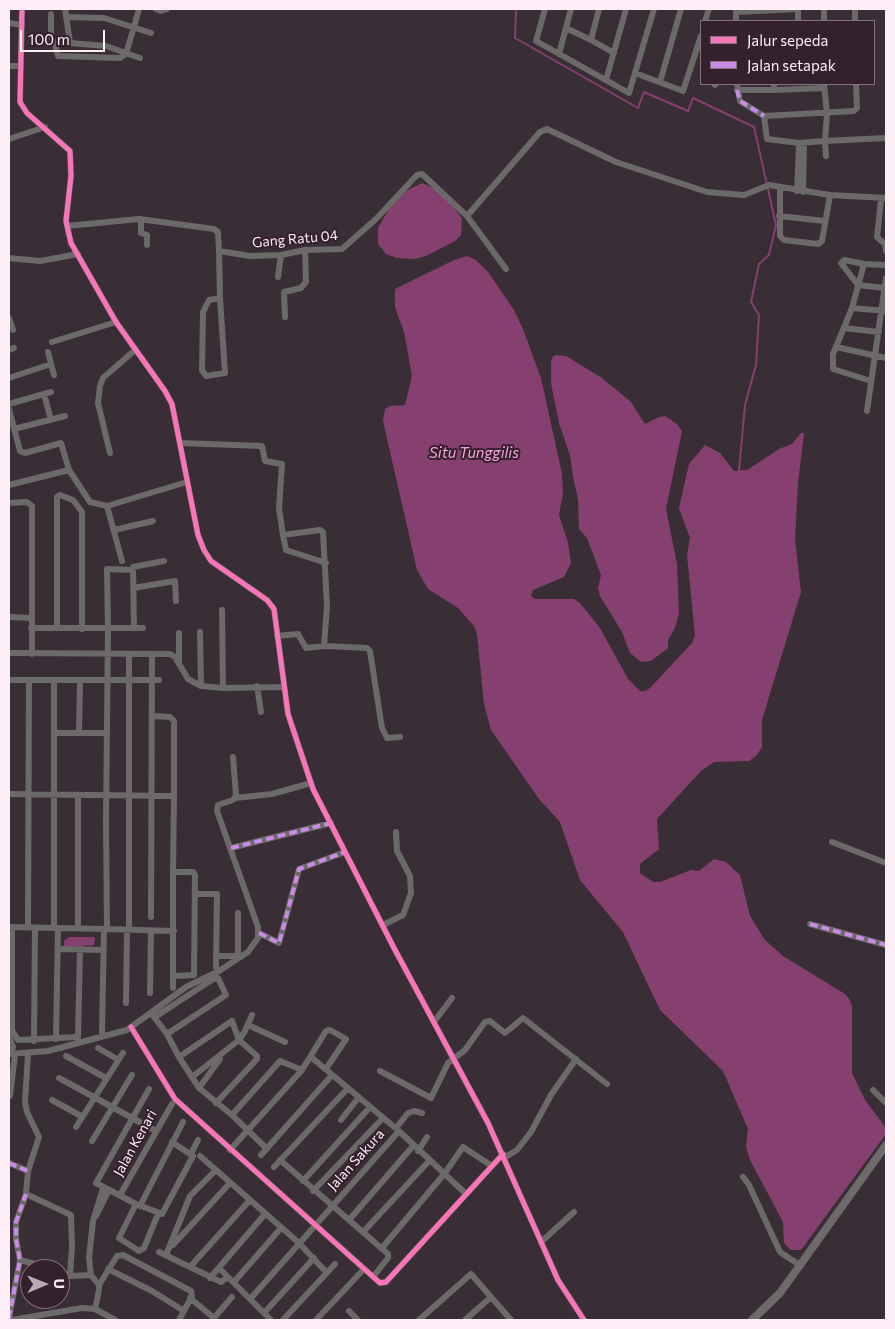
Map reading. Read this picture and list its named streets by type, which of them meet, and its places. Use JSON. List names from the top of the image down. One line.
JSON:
{"streets":{"street":["Gang Ratu 04","Jalan Kenari","Jalan Sakura"]},"water":["Situ Tunggilis"],"legend":["Jalur sepeda","Jalan setapak"],"scale_bar":"100 m","north":"right"}
